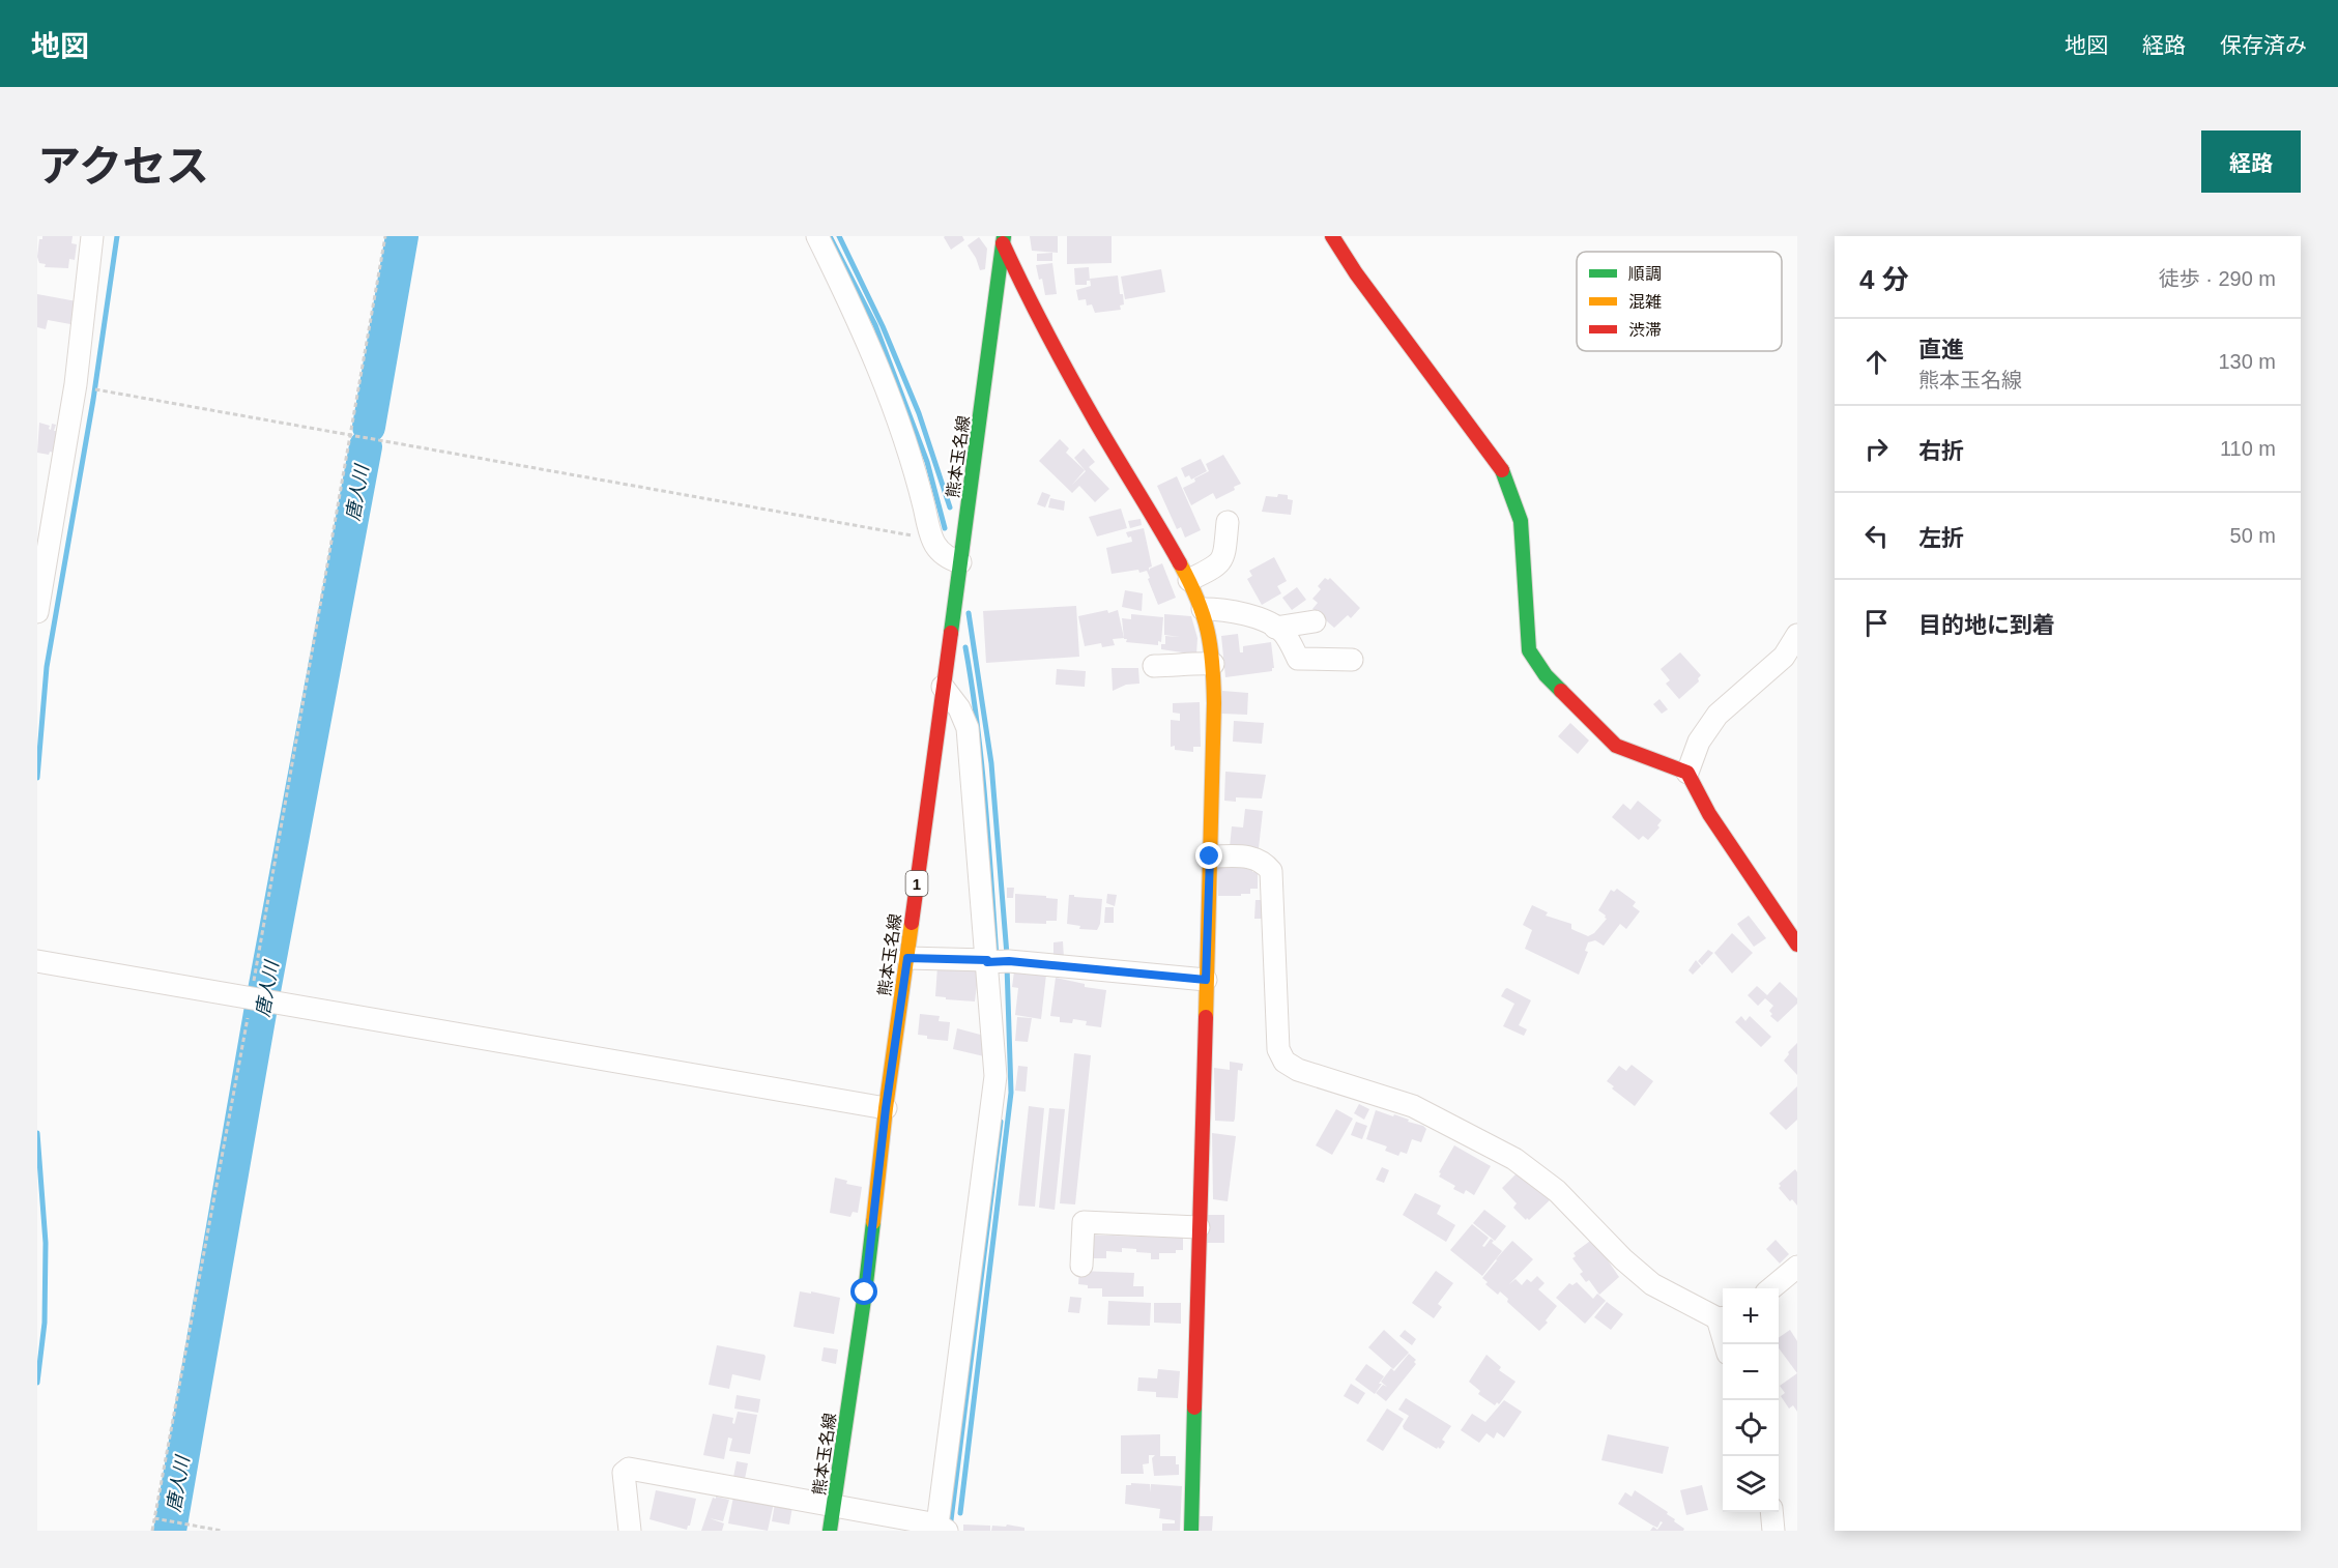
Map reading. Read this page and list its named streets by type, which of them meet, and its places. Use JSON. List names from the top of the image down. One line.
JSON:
{"streets":{"street":["熊本玉名線","1"]},"water":["唐人川"],"legend":["順調","混雑","渋滞"],"page":{"header":"地図","nav":["地図","経路","保存済み"],"title":"アクセス","buttons":"経路","heading":["4 分","徒歩 · 290 m"],"list":[["直進","熊本玉名線","130 m"],["右折","110 m"],["左折","50 m"],"目的地に到着"],"map_buttons":["+","−"]}}
